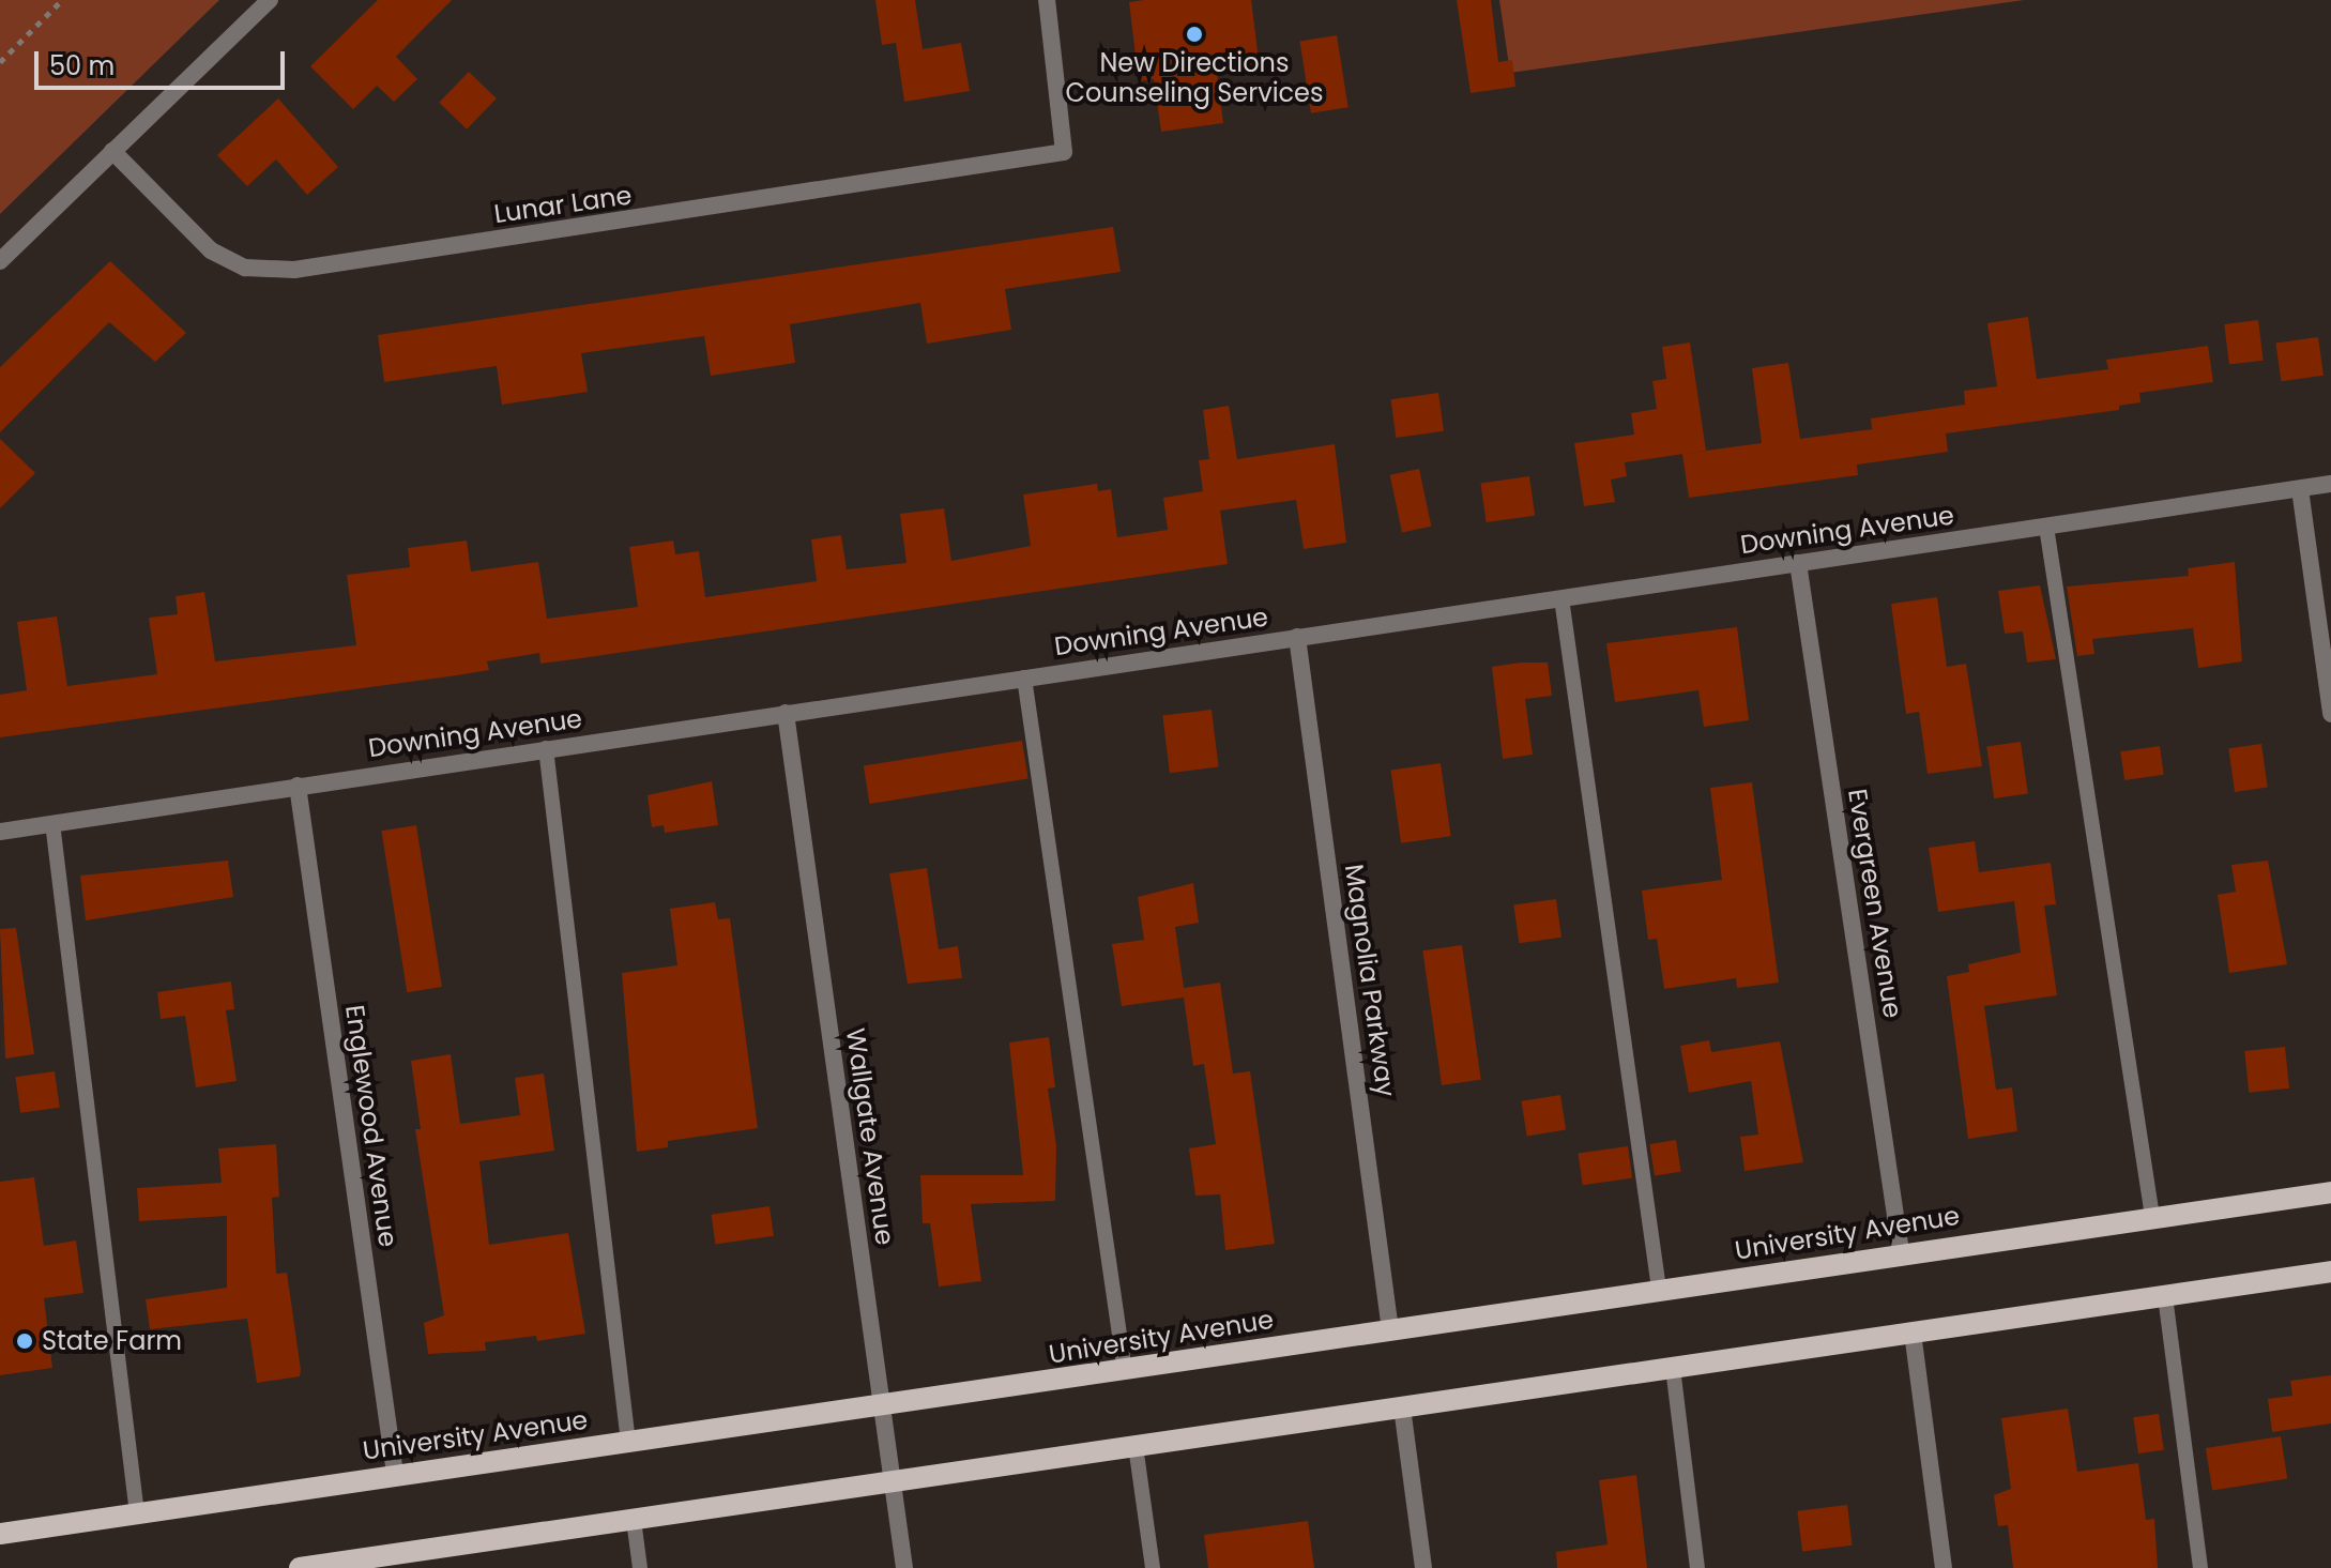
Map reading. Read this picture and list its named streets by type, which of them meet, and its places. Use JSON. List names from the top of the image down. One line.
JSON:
{"streets":{"main road":["University Avenue"],"street":["Lunar Lane","Downing Avenue","Evergreen Avenue","Magnolia Parkway","Englewood Avenue","Wallgate Avenue"]},"crossings":[["Downing Avenue","Evergreen Avenue"],["Downing Avenue","Magnolia Parkway"],["Downing Avenue","Englewood Avenue"],["Downing Avenue","Wallgate Avenue"],["Evergreen Avenue","University Avenue"],["Magnolia Parkway","University Avenue"],["Englewood Avenue","University Avenue"],["Wallgate Avenue","University Avenue"]],"places":["New Directions Counseling Services","State Farm"],"scale_bar":"50 m"}
